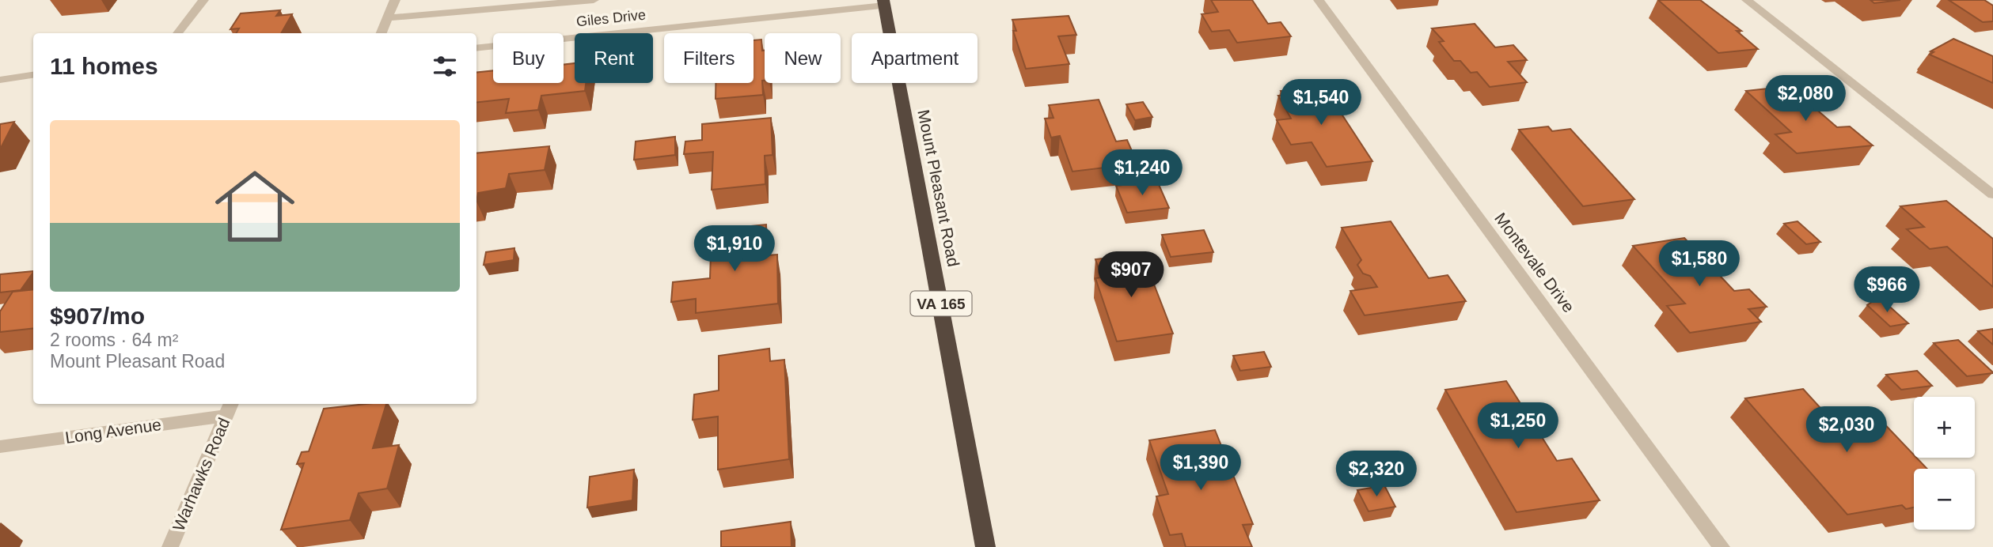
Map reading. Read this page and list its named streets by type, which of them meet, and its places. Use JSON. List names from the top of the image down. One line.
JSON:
{"streets":{"highway":["Mount Pleasant Road","VA 165"],"street":["Giles Drive","Montevale Drive","Long Avenue","Warhawks Road"]},"crossings":[["Giles Drive","Mount Pleasant Road"],["Long Avenue","Warhawks Road"]],"page":{"chip":["Buy","Rent","Filters","New","Apartment"],"heading":"11 homes","price":["$2,080","$1,540","$1,240","$1,910","$1,580","$907","$966","$1,250","$2,030","$1,390","$2,320"],"list":[{"name":"$907/mo","note":"2 rooms · 64 m² · Mount Pleasant Road"}],"map_buttons":["+","−"]}}
